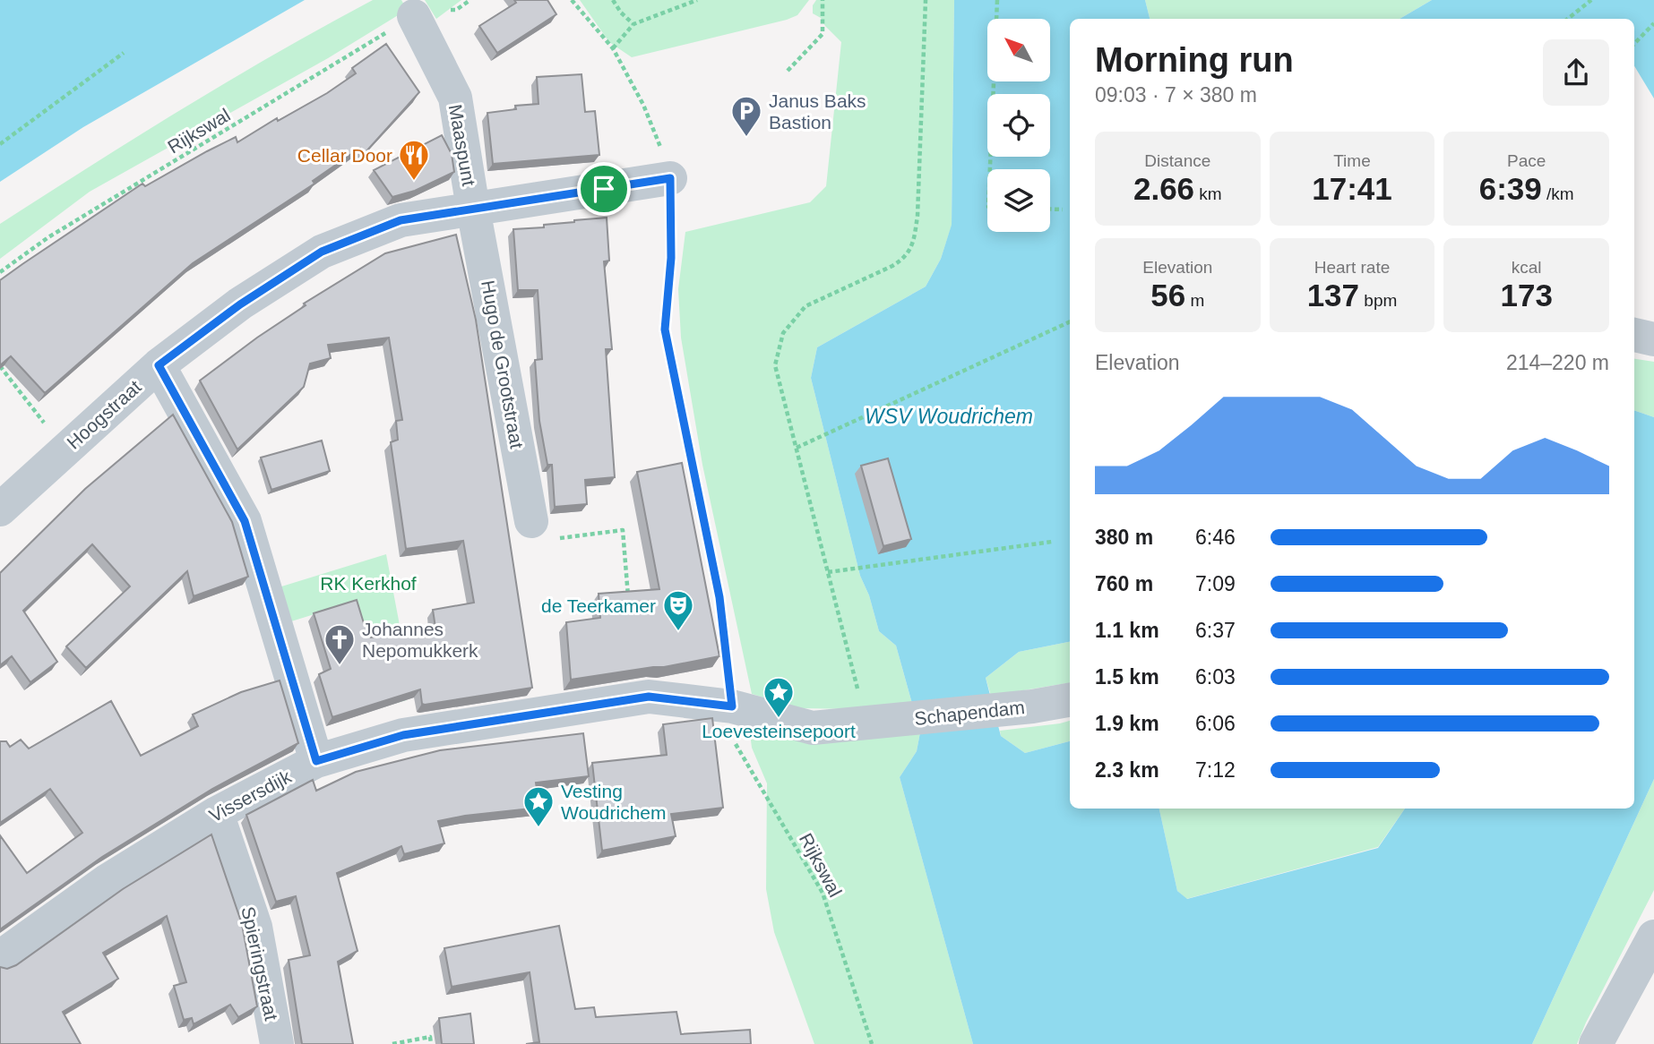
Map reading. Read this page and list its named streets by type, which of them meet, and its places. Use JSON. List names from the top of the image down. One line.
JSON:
{"streets":{"street":["Maaspunt","Hugo de Grootstraat","Hoogstraat","Schapendam","Vissersdijk","Spieringstraat"],"path":["Rijkswal"]},"crossings":[["Rijkswal","Maaspunt"],["Rijkswal","Hoogstraat"],["Rijkswal","Vissersdijk"],["Maaspunt","Hugo de Grootstraat"],["Maaspunt","Hoogstraat"],["Hugo de Grootstraat","Hoogstraat"],["Schapendam","Vissersdijk"],["Vissersdijk","Spieringstraat"]],"water":["WSV Woudrichem"],"parks":["RK Kerkhof"],"places":{"parking":["Janus Baks Bastion"],"restaurant":["Cellar Door"],"theatre":["de Teerkamer"],"church":["Johannes Nepomukkerk"],"place":["Loevesteinsepoort","Vesting Woudrichem"]},"north":"top left","page":{"heading":["Morning run","09:03 · 7 × 380 m"],"stats":[["Distance","2.66 km"],["Time","17:41"],["Pace","6:39 /km"],["Elevation","56 m"],["Heart rate","137 bpm"],["kcal","173"]],"chart":["Elevation","214–220 m"],"list":[{"name":"380 m","note":"6:46"},{"name":"760 m","note":"7:09"},{"name":"1.1 km","note":"6:37"},{"name":"1.5 km","note":"6:03"},{"name":"1.9 km","note":"6:06"},{"name":"2.3 km","note":"7:12"}]}}
